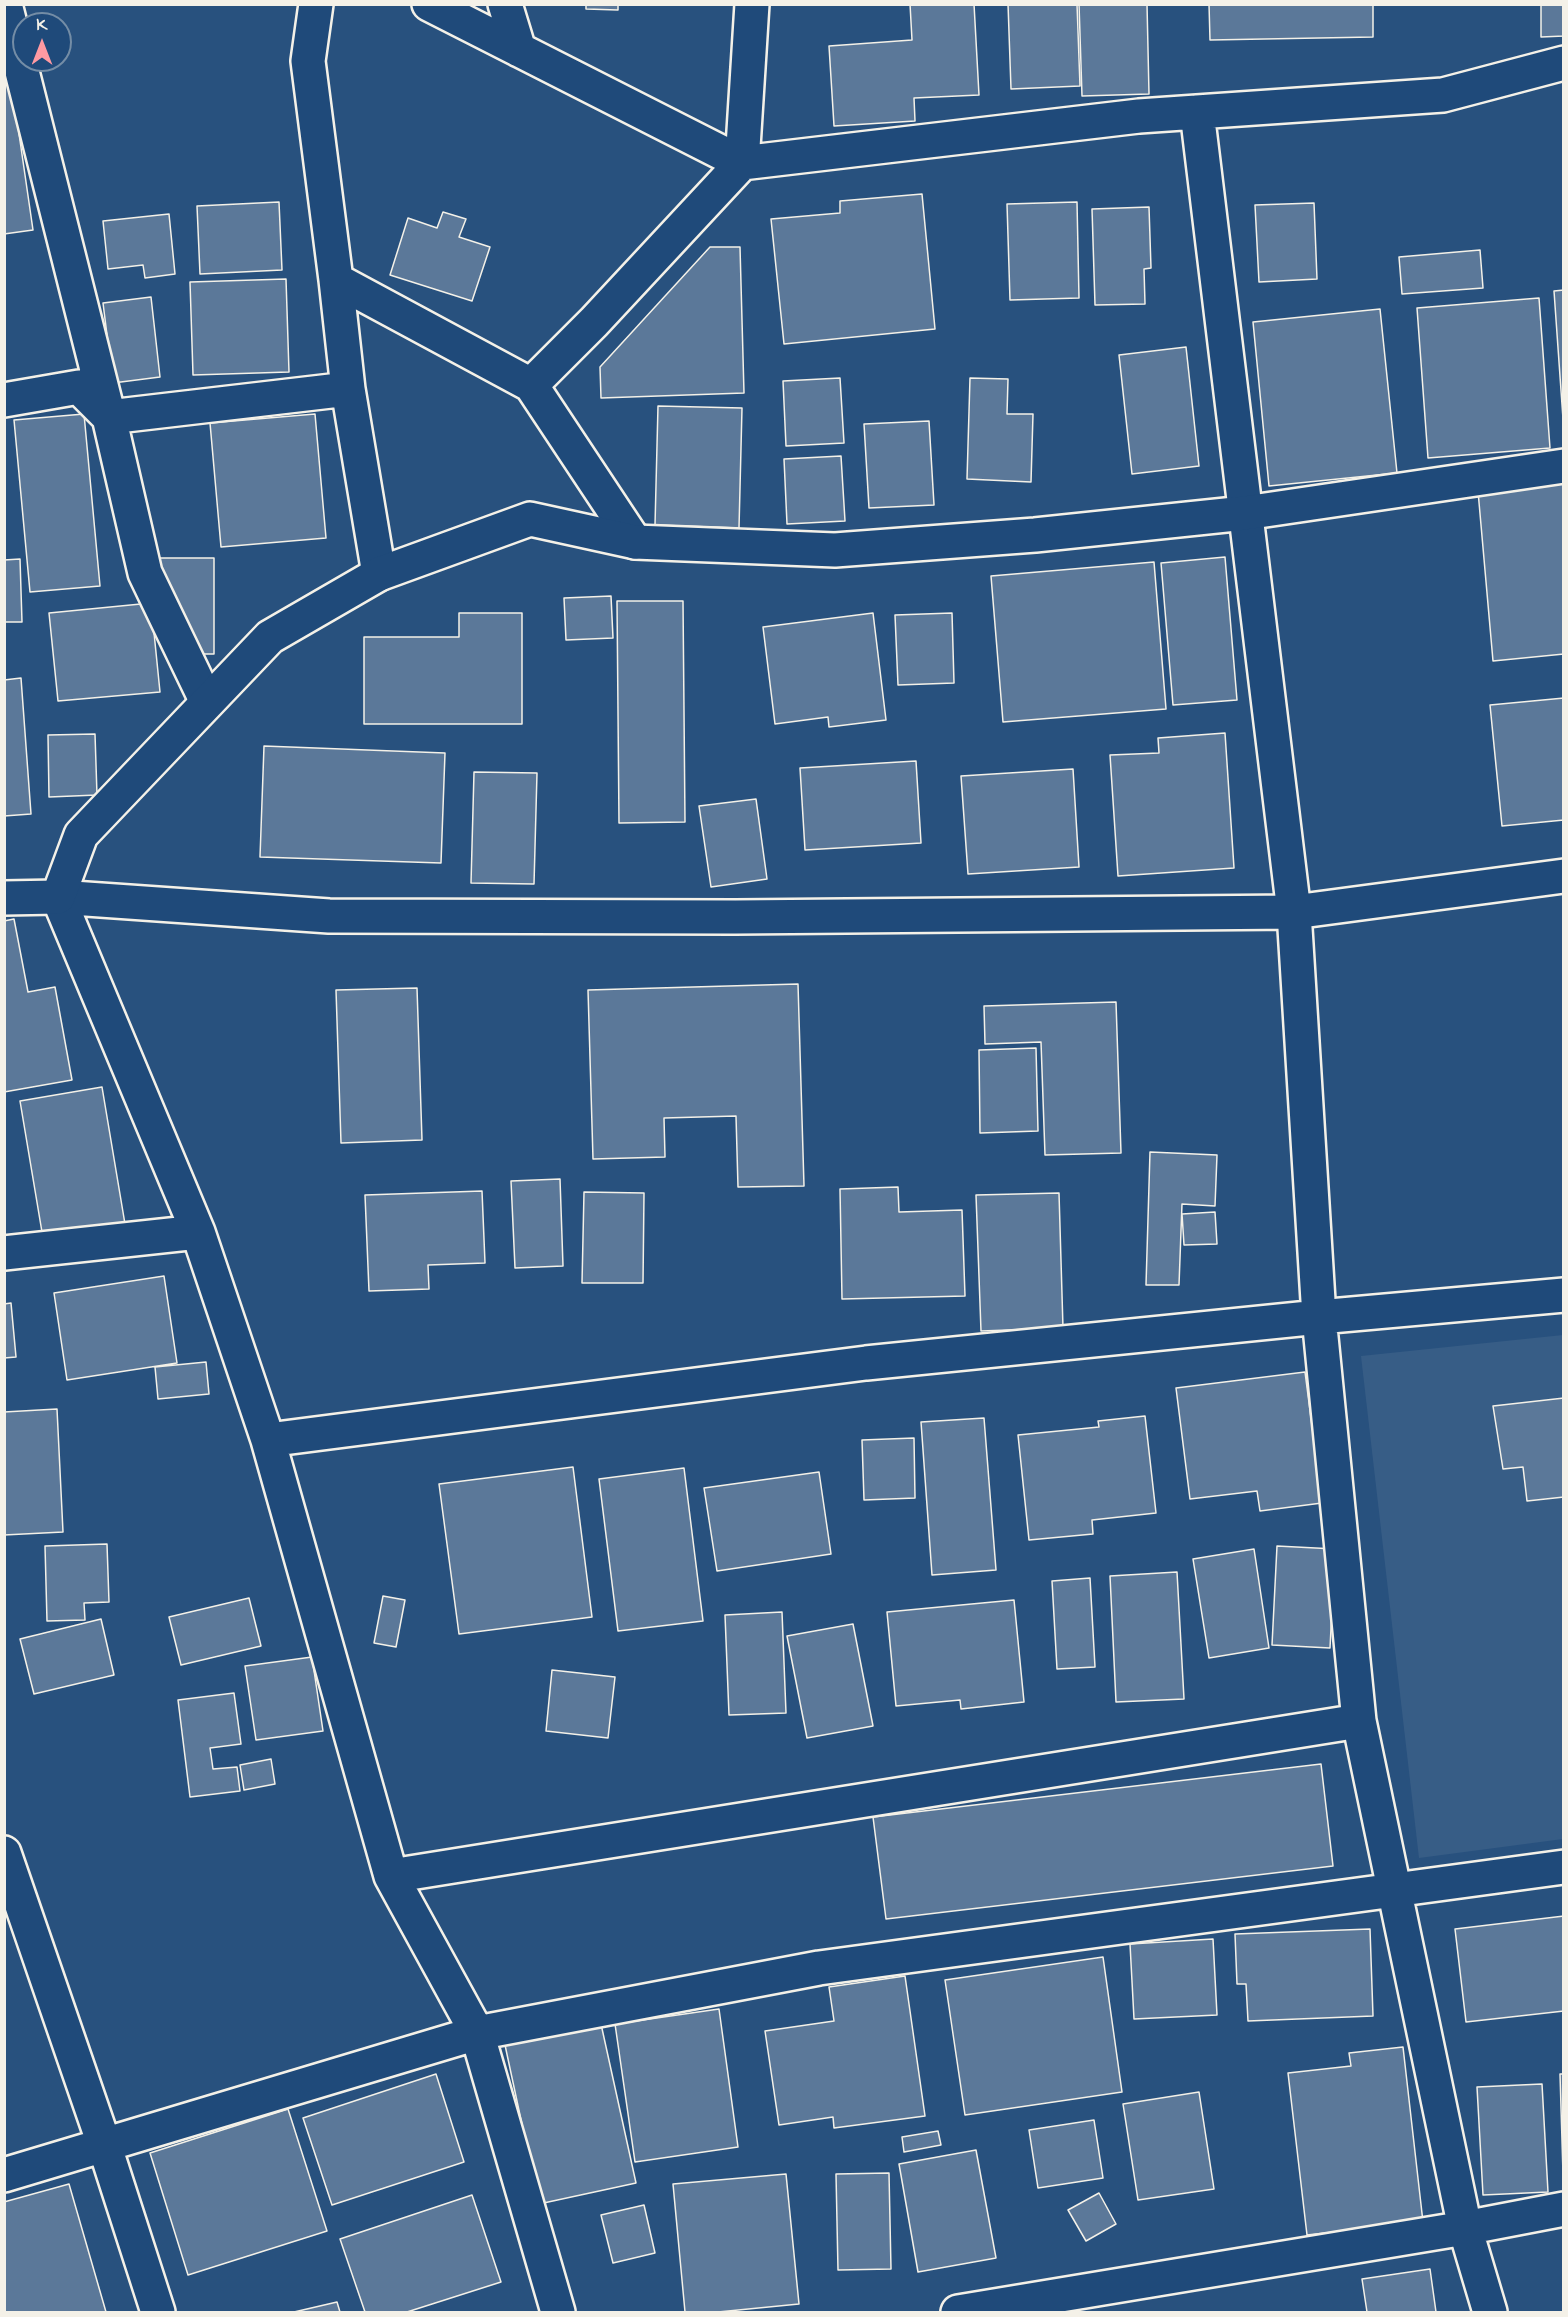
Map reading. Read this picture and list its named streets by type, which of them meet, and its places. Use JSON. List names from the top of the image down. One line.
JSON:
{"north":"top"}
